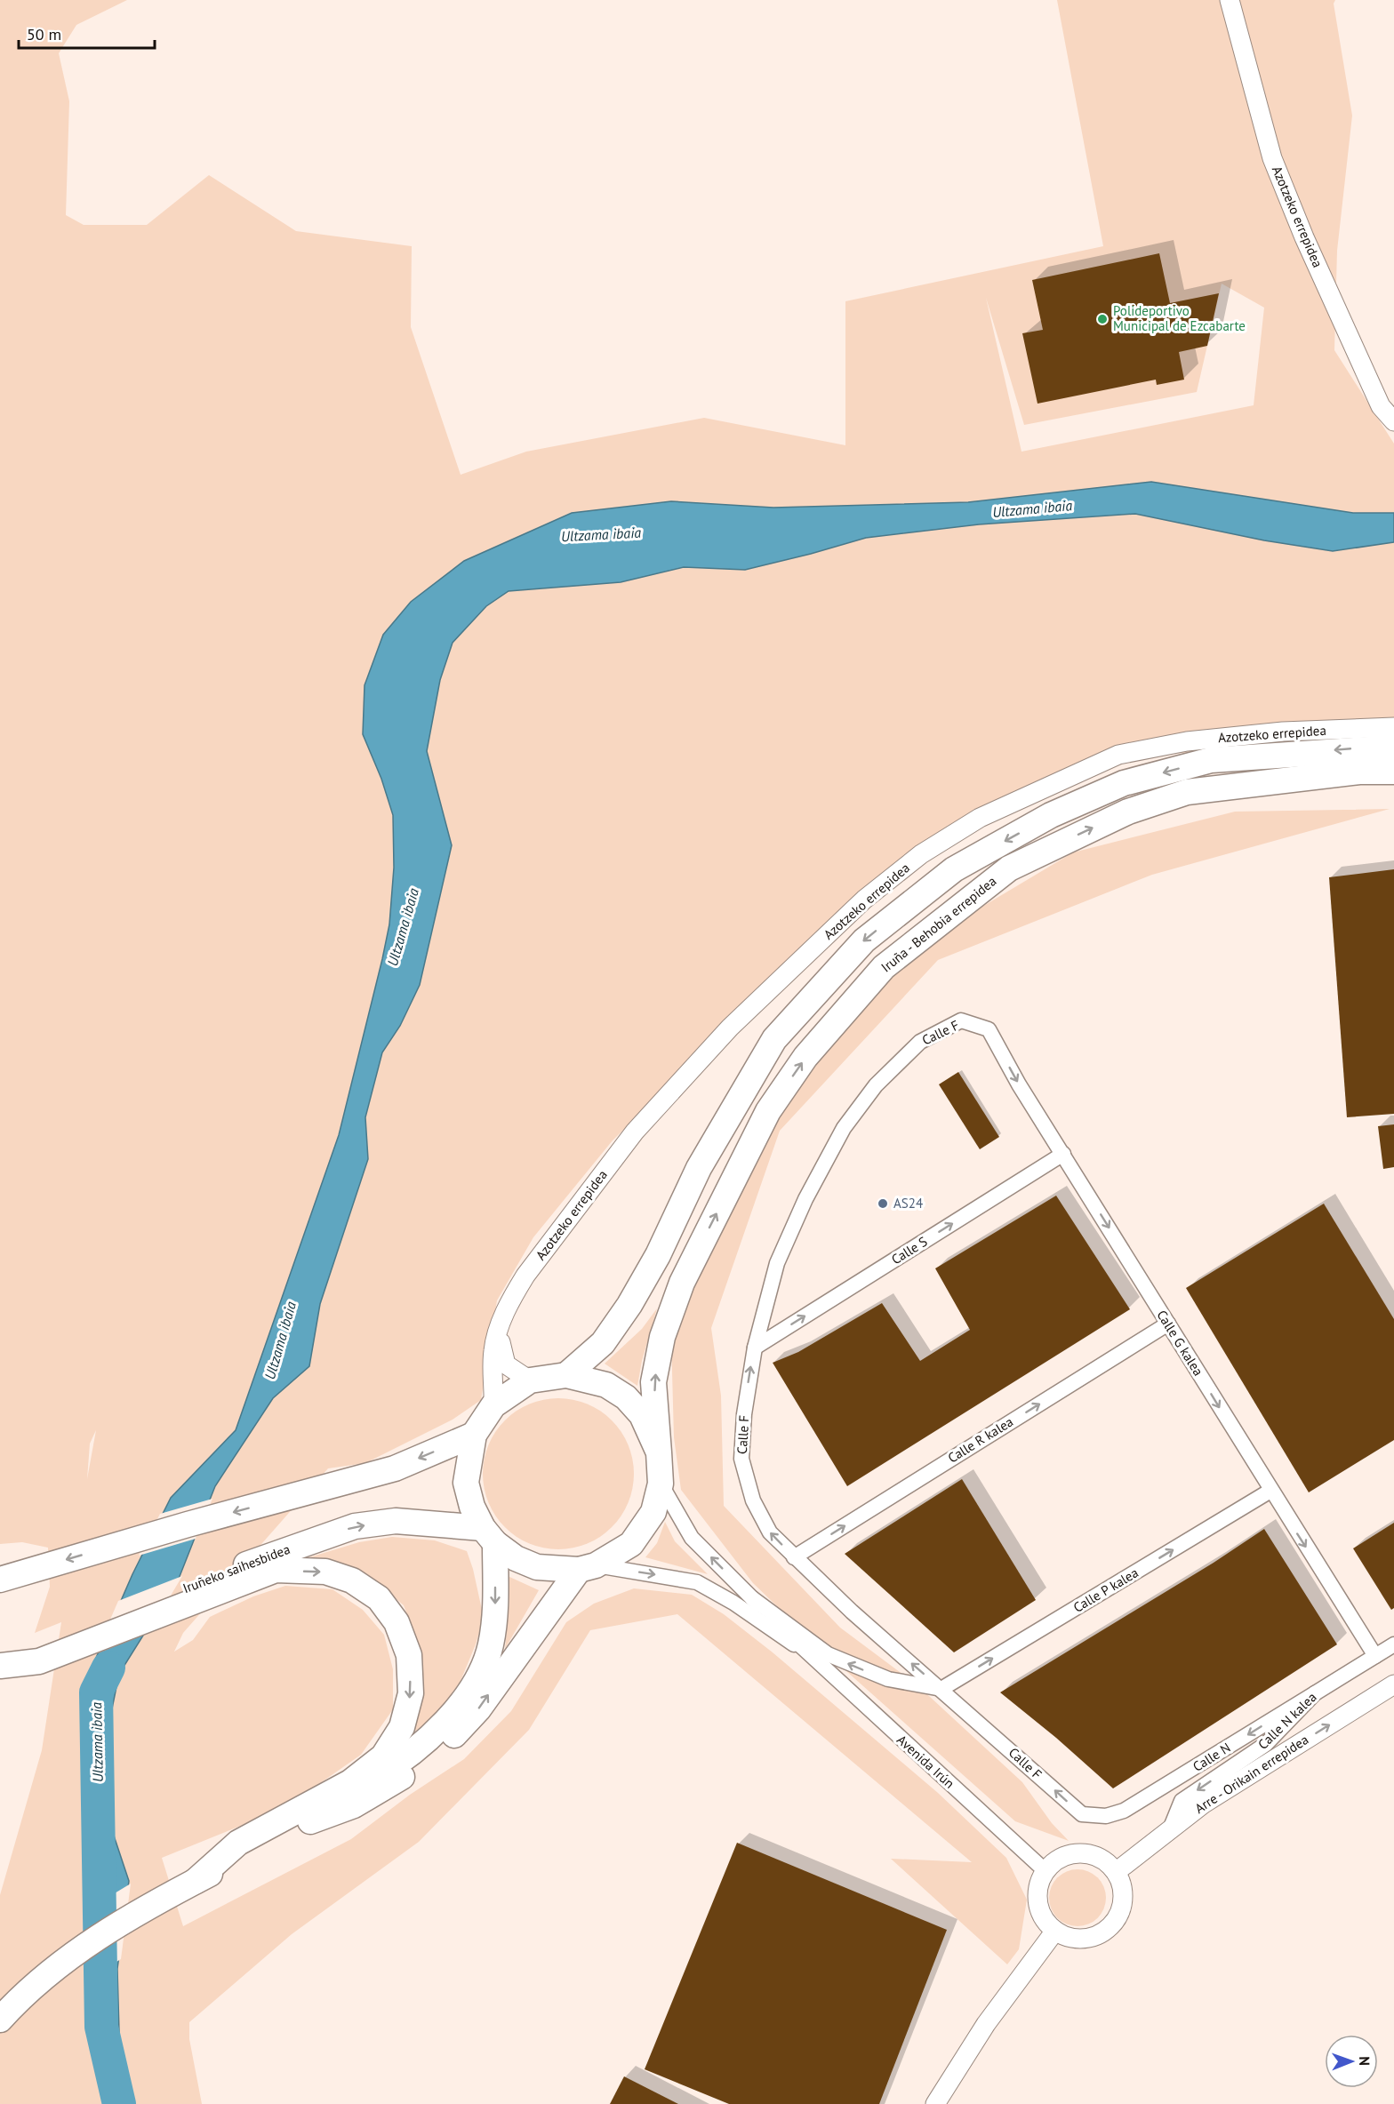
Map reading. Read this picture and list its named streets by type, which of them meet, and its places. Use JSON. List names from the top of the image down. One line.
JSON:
{"streets":{"highway":["Iruña - Behobia errepidea","Iruñeko saihesbidea"],"street":["Azotzeko errepidea","Calle F","Calle S","Calle G kalea","Calle R kalea","Calle P kalea","Calle N kalea","Calle N","Avenida Irún","Arre - Orikain errepidea"]},"crossings":[["Iruña - Behobia errepidea","Avenida Irún"],["Calle F","Calle S"],["Calle F","Calle G kalea"],["Calle F","Calle R kalea"],["Calle F","Calle P kalea"],["Calle F","Calle N"],["Calle F","Avenida Irún"],["Calle S","Calle G kalea"],["Calle G kalea","Calle R kalea"],["Calle G kalea","Calle P kalea"],["Calle G kalea","Calle N kalea"],["Calle P kalea","Avenida Irún"],["Calle N kalea","Calle N"],["Calle N kalea","Arre - Orikain errepidea"],["Avenida Irún","Arre - Orikain errepidea"]],"one_way":["Calle F","Calle S","Calle G kalea","Calle R kalea","Calle P kalea","Calle N kalea","Calle N","Arre - Orikain errepidea"],"water":["Ultzama ibaia"],"places":["Polideportivo Municipal de Ezcabarte","AS24"],"scale_bar":"50 m","north":"right"}
